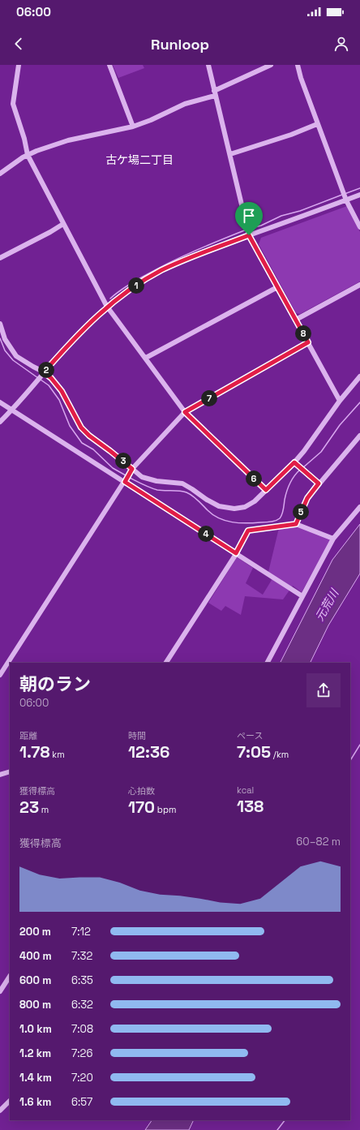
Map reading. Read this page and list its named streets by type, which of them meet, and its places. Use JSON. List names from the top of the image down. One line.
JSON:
{"districts":["古ケ場二丁目"],"water":["元荒川"],"page":{"status":"06:00","header":"Runloop","pins":["1","8","2","7","3","6","5","4"],"heading":["朝のラン","06:00"],"stats":[["距離","1.78 km"],["時間","12:36"],["ペース","7:05 /km"],["獲得標高","23 m"],["心拍数","170 bpm"],["kcal","138"]],"chart":["獲得標高","60–82 m"],"list":[{"name":"200 m","note":"7:12"},{"name":"400 m","note":"7:32"},{"name":"600 m","note":"6:35"},{"name":"800 m","note":"6:32"},{"name":"1.0 km","note":"7:08"},{"name":"1.2 km","note":"7:26"},{"name":"1.4 km","note":"7:20"},{"name":"1.6 km","note":"6:57"}]}}
